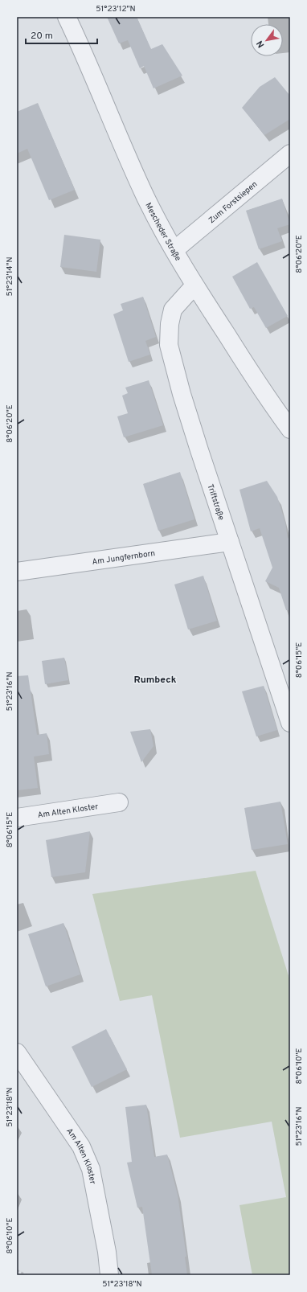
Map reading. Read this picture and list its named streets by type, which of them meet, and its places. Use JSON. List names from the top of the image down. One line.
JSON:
{"streets":{"street":["Zum Forstsiepen","Mescheder Straße","Triftstraße","Am Jungfernborn","Am Alten Kloster"]},"crossings":[["Zum Forstsiepen","Mescheder Straße"],["Mescheder Straße","Triftstraße"],["Triftstraße","Am Jungfernborn"]],"districts":["Rumbeck"],"scale_bar":"20 m","north":"bottom left","coordinates":["51°23'12\"N","8°06'20\"E","51°23'14\"N","8°06'15\"E","51°23'16\"N","8°06'10\"E","51°23'18\"N"]}
